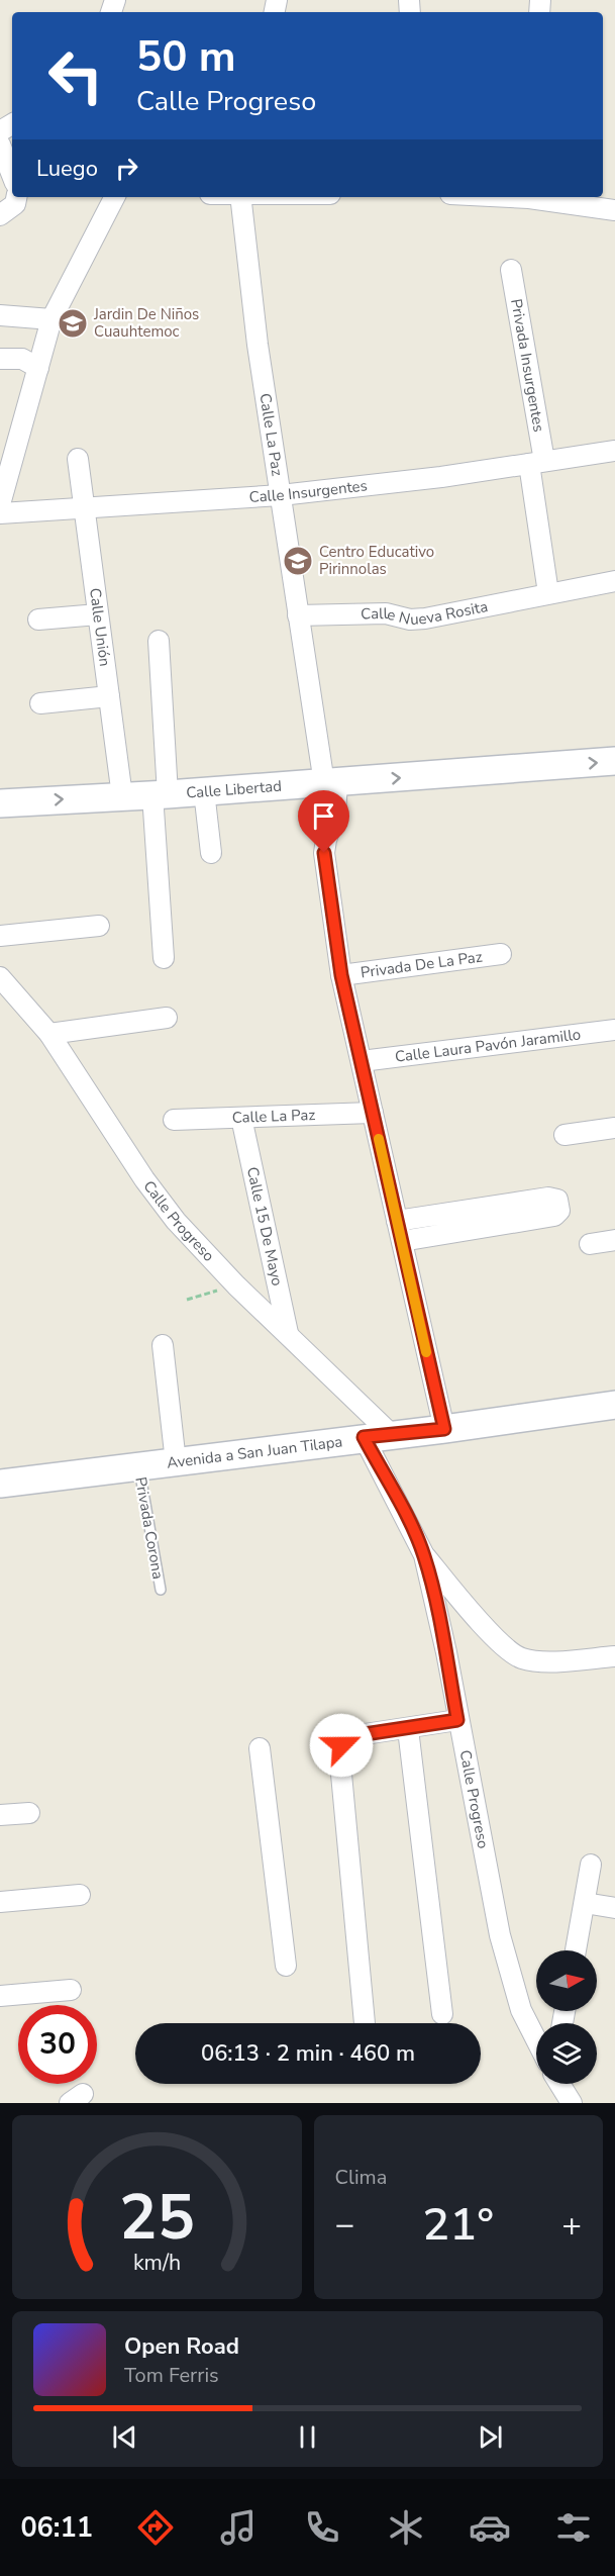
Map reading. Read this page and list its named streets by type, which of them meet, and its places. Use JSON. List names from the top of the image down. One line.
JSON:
{"streets":{"main road":["Calle Libertad","Avenida a San Juan Tilapa"],"street":["Privada Insurgentes","Calle La Paz","Calle Insurgentes","Calle Nueva Rosita","Calle Unión","Privada De La Paz","Calle Laura Pavón Jaramillo","Calle Progreso","Calle 15 De Mayo"],"lane":["Privada Corona"]},"crossings":[["Privada Insurgentes","Calle Insurgentes"],["Calle La Paz","Calle Insurgentes"],["Calle La Paz","Calle Nueva Rosita"],["Calle La Paz","Calle Libertad"],["Calle La Paz","Calle 15 De Mayo"],["Calle Insurgentes","Calle Unión"],["Calle Unión","Calle Libertad"],["Calle Progreso","Calle 15 De Mayo"],["Calle Progreso","Avenida a San Juan Tilapa"],["Avenida a San Juan Tilapa","Privada Corona"]],"one_way":["Calle Libertad"],"places":{"school or university":["Jardin De Niños Cuauhtemoc","Centro Educativo Pirinnolas"]},"north":"right","page":{"turn":["50 m","Calle Progreso"],"then":"Luego","limit":"30","trip":"06:13 · 2 min · 460 m","tile":"Clima","heat":["−","21°","+"],"song":["Open Road","Tom Ferris"],"tabs":"06:11","gauge":["25","km/h"]}}
